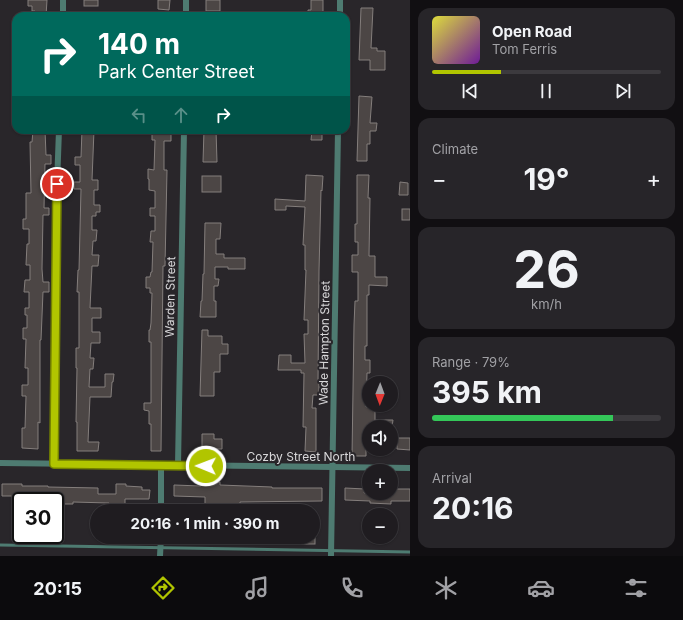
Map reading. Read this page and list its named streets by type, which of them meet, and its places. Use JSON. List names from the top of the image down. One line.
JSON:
{"streets":{"street":["Warden Street","Wade Hampton Street","Cozby Street North"]},"crossings":[["Warden Street","Cozby Street North"],["Wade Hampton Street","Cozby Street North"]],"north":"bottom","page":{"turn":["140 m","Park Center Street"],"song":["Open Road","Tom Ferris"],"tile":["Climate",["26","km/h"],["Range · 79%","395 km"],["Arrival","20:16"]],"heat":["−","19°","+"],"map_buttons":["+","−"],"limit":"30","trip":"20:16 · 1 min · 390 m","tabs":"20:15"}}
